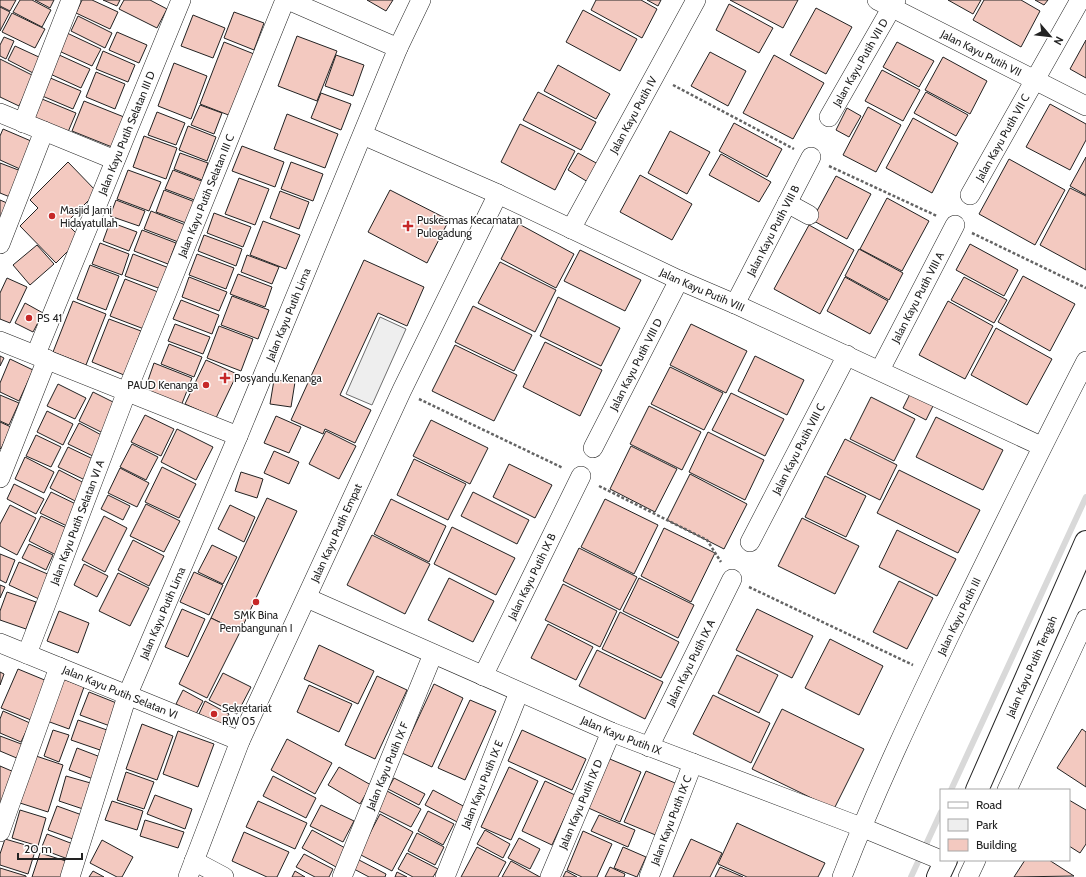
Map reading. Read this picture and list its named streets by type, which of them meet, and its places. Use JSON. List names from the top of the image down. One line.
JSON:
{"streets":{"street":["Jalan Kayu Putih VII","Jalan Kayu Putih VII D","Jalan Kayu Putih IV","Jalan Kayu Putih Selatan III D","Jalan Kayu Putih VII C","Jalan Kayu Putih Selatan III C","Jalan Kayu Putih VIII B","Jalan Kayu Putih VIII","Jalan Kayu Putih VIII A","Jalan Kayu Putih Lima","Jalan Kayu Putih VIII D","Jalan Kayu Putih VIII C","Jalan Kayu Putih Selatan VI A","Jalan Kayu Putih Empat","Jalan Kayu Putih IX B","Jalan Kayu Putih III","Jalan Kayu Putih IX A","Jalan Kayu Putih Tengah","Jalan Kayu Putih Selatan VI","Jalan Kayu Putih IX","Jalan Kayu Putih IX F","Jalan Kayu Putih IX E","Jalan Kayu Putih IX D","Jalan Kayu Putih IX C"]},"crossings":[["Jalan Kayu Putih VII","Jalan Kayu Putih VII D"],["Jalan Kayu Putih VII","Jalan Kayu Putih VII C"],["Jalan Kayu Putih IV","Jalan Kayu Putih VIII"],["Jalan Kayu Putih Selatan III C","Jalan Kayu Putih Selatan VI A"],["Jalan Kayu Putih VIII B","Jalan Kayu Putih VIII"],["Jalan Kayu Putih VIII","Jalan Kayu Putih VIII A"],["Jalan Kayu Putih VIII","Jalan Kayu Putih Lima"],["Jalan Kayu Putih VIII","Jalan Kayu Putih VIII D"],["Jalan Kayu Putih VIII","Jalan Kayu Putih VIII C"],["Jalan Kayu Putih VIII","Jalan Kayu Putih Empat"],["Jalan Kayu Putih VIII","Jalan Kayu Putih III"],["Jalan Kayu Putih Lima","Jalan Kayu Putih Selatan VI"],["Jalan Kayu Putih Selatan VI A","Jalan Kayu Putih Selatan VI"],["Jalan Kayu Putih Empat","Jalan Kayu Putih Selatan VI"],["Jalan Kayu Putih Empat","Jalan Kayu Putih IX"],["Jalan Kayu Putih IX B","Jalan Kayu Putih IX"],["Jalan Kayu Putih III","Jalan Kayu Putih IX"],["Jalan Kayu Putih IX A","Jalan Kayu Putih IX"],["Jalan Kayu Putih IX","Jalan Kayu Putih IX F"],["Jalan Kayu Putih IX","Jalan Kayu Putih IX E"],["Jalan Kayu Putih IX","Jalan Kayu Putih IX D"],["Jalan Kayu Putih IX","Jalan Kayu Putih IX C"]],"places":{"other":["Masjid Jami Hidayatullah","PS 41","PAUD Kenanga","SMK Bina Pembangunan I","Sekretariat RW 05"],"health":["Puskesmas Kecamatan Pulogadung","Posyandu Kenanga"]},"legend":["Road","Park","Building"],"scale_bar":"20 m","north":"bottom right"}
